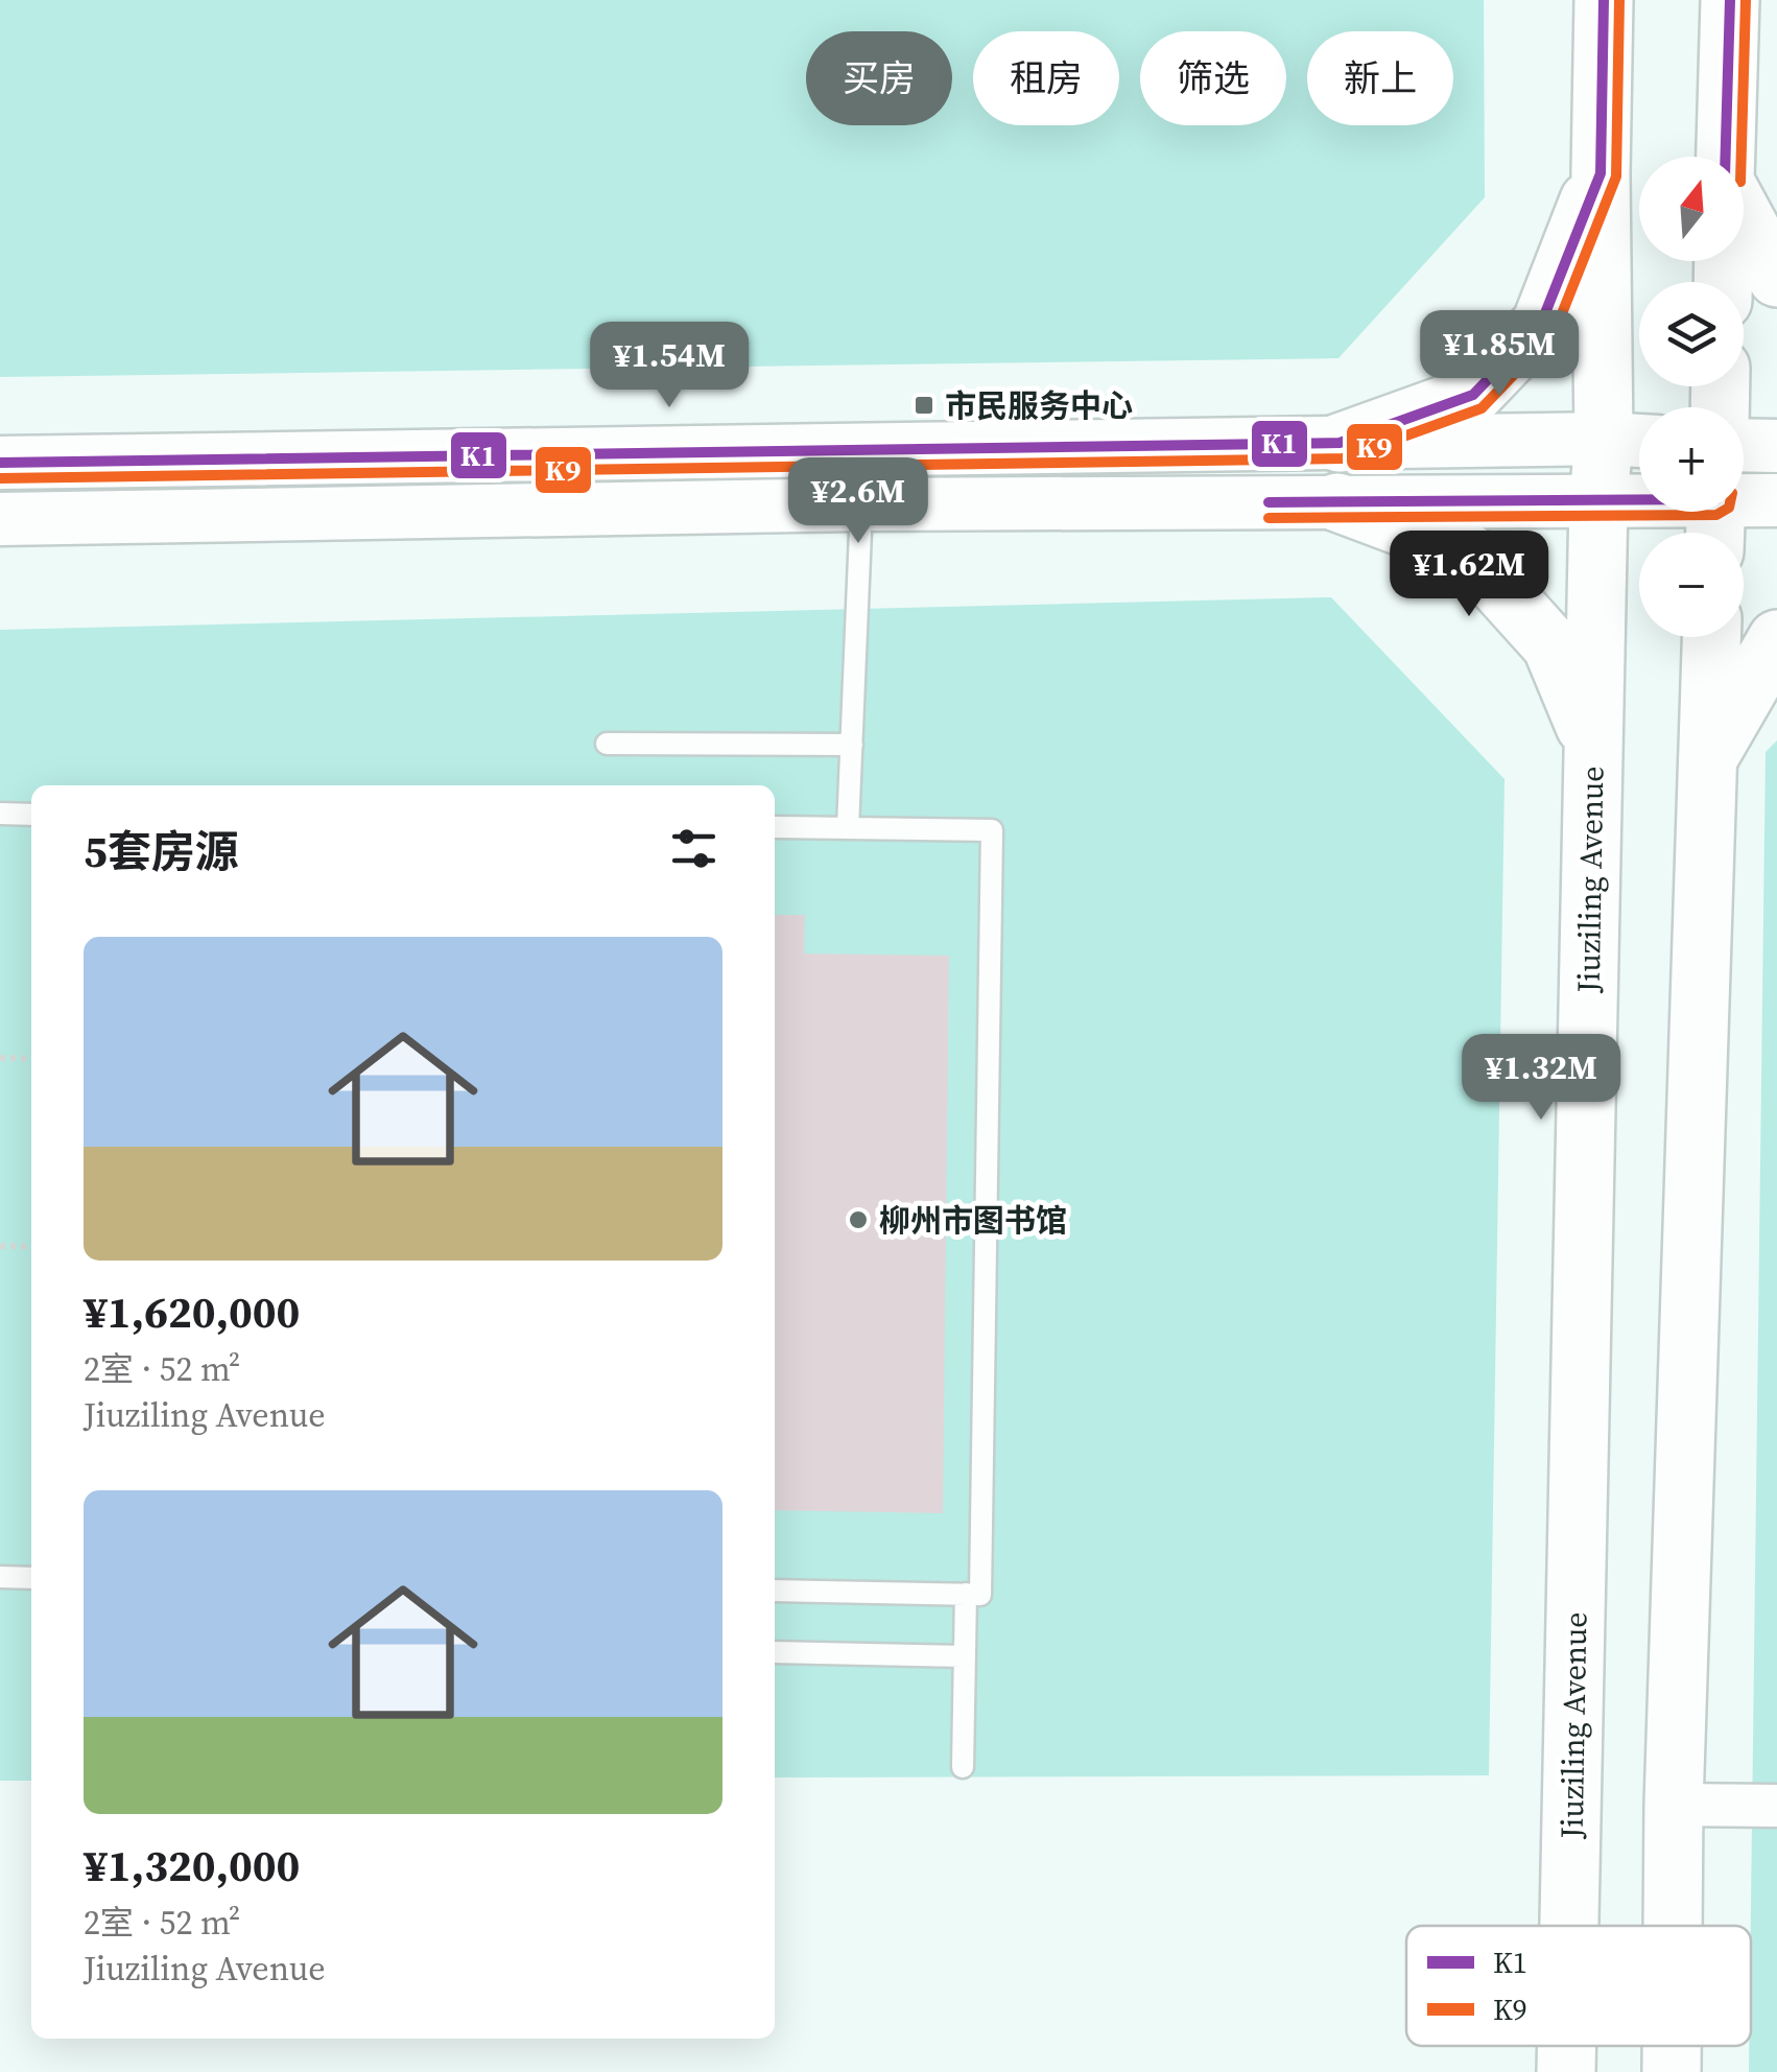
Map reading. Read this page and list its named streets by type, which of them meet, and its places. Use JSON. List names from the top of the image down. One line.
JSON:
{"streets":{"main road":["Jiuziling Avenue"]},"places":{"transit":["市民服务中心"],"other":["柳州市图书馆"]},"lines":["transit line K1","transit line K9"],"legend":["K1","K9"],"north":"top","page":{"chip":["买房","租房","筛选","新上"],"map_buttons":["+","−"],"price":["¥1.85M","¥1.54M","¥2.6M","¥1.62M","¥1.32M"],"heading":"5套房源","list":[{"name":"¥1,620,000","note":"2室 · 52 m² · Jiuziling Avenue"},{"name":"¥1,320,000","note":"2室 · 52 m² · Jiuziling Avenue"}]}}
